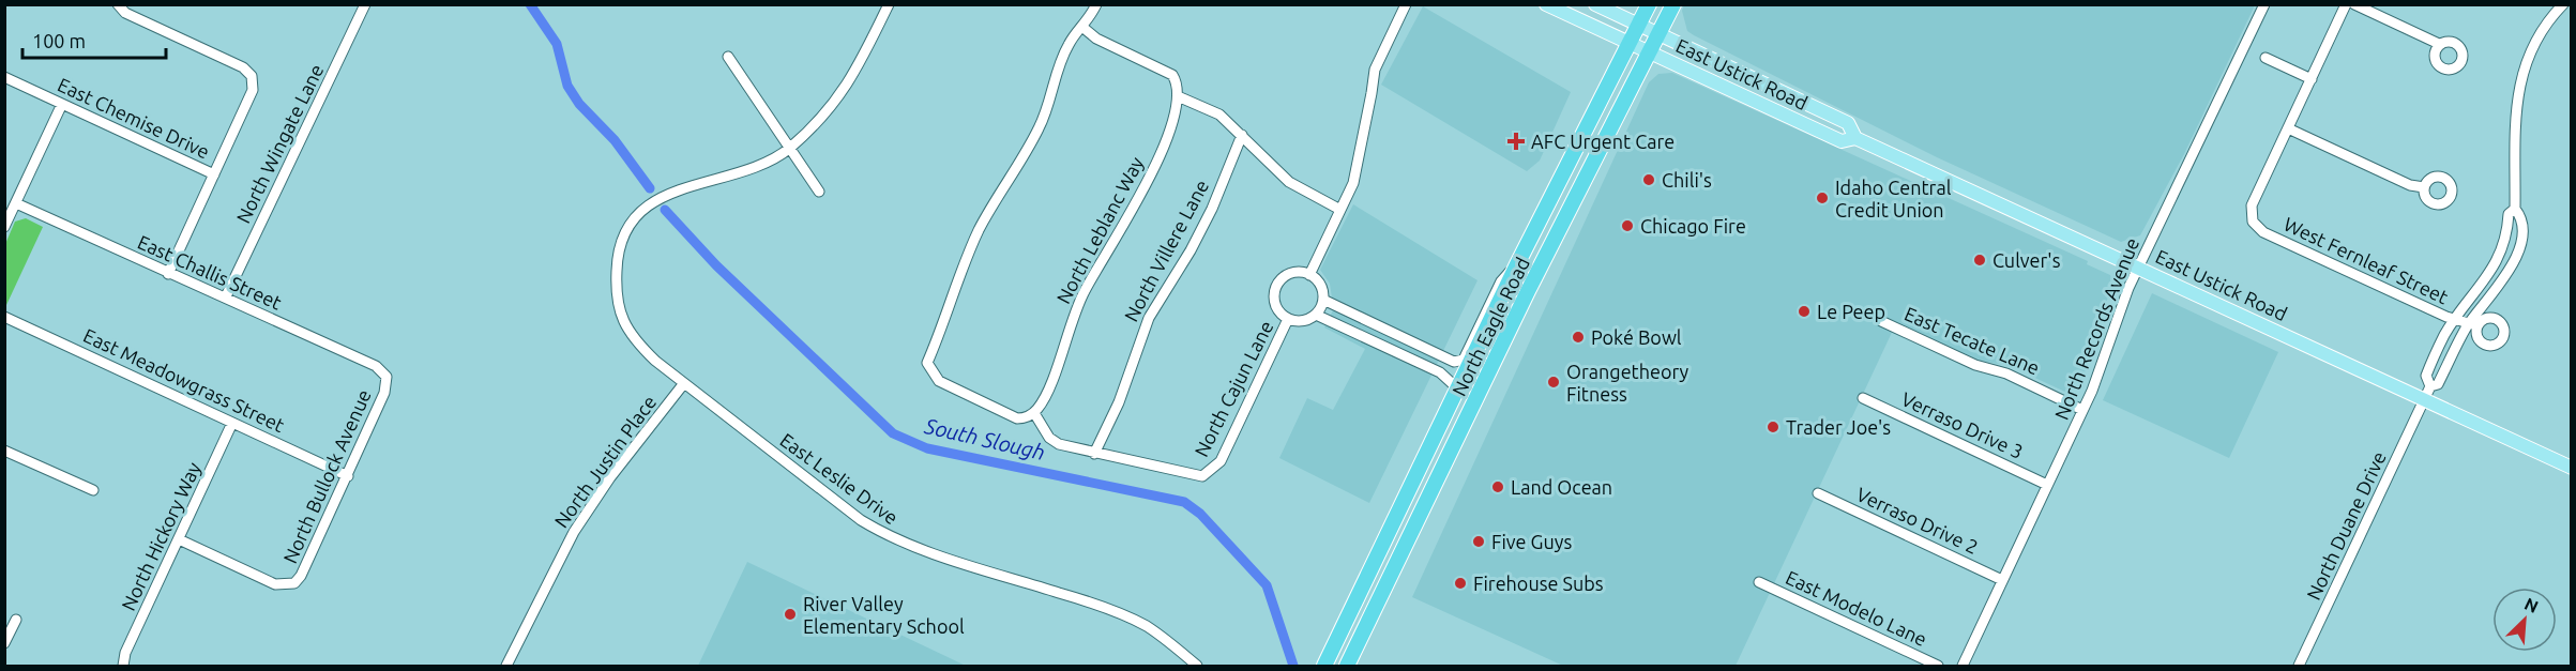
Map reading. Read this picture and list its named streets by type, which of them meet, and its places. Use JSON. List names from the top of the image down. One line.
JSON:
{"streets":{"highway":["North Eagle Road"],"main road":["East Ustick Road"],"street":["East Chemise Drive","North Wingate Lane","North Leblanc Way","North Villere Lane","West Fernleaf Street","East Challis Street","North Records Avenue","East Tecate Lane","East Meadowgrass Street","North Cajun Lane","Verraso Drive 3","North Justin Place","North Bullock Avenue","East Leslie Drive","Verraso Drive 2","North Duane Drive","North Hickory Way","East Modelo Lane"]},"crossings":[["East Ustick Road","North Eagle Road"],["East Ustick Road","North Records Avenue"],["East Ustick Road","North Duane Drive"],["North Wingate Lane","East Challis Street"],["North Villere Lane","North Cajun Lane"],["East Challis Street","North Bullock Avenue"],["North Records Avenue","East Tecate Lane"],["North Records Avenue","Verraso Drive 3"],["North Records Avenue","Verraso Drive 2"],["East Meadowgrass Street","North Bullock Avenue"],["East Meadowgrass Street","North Hickory Way"],["North Justin Place","East Leslie Drive"],["North Bullock Avenue","North Hickory Way"]],"water":["South Slough"],"places":{"health":["AFC Urgent Care"],"other":["Chili's","Idaho Central Credit Union","Chicago Fire","Culver's","Le Peep","Poké Bowl","Orangetheory Fitness","Trader Joe's","Land Ocean","Five Guys","Firehouse Subs","River Valley Elementary School"]},"scale_bar":"100 m","north":"top right"}
